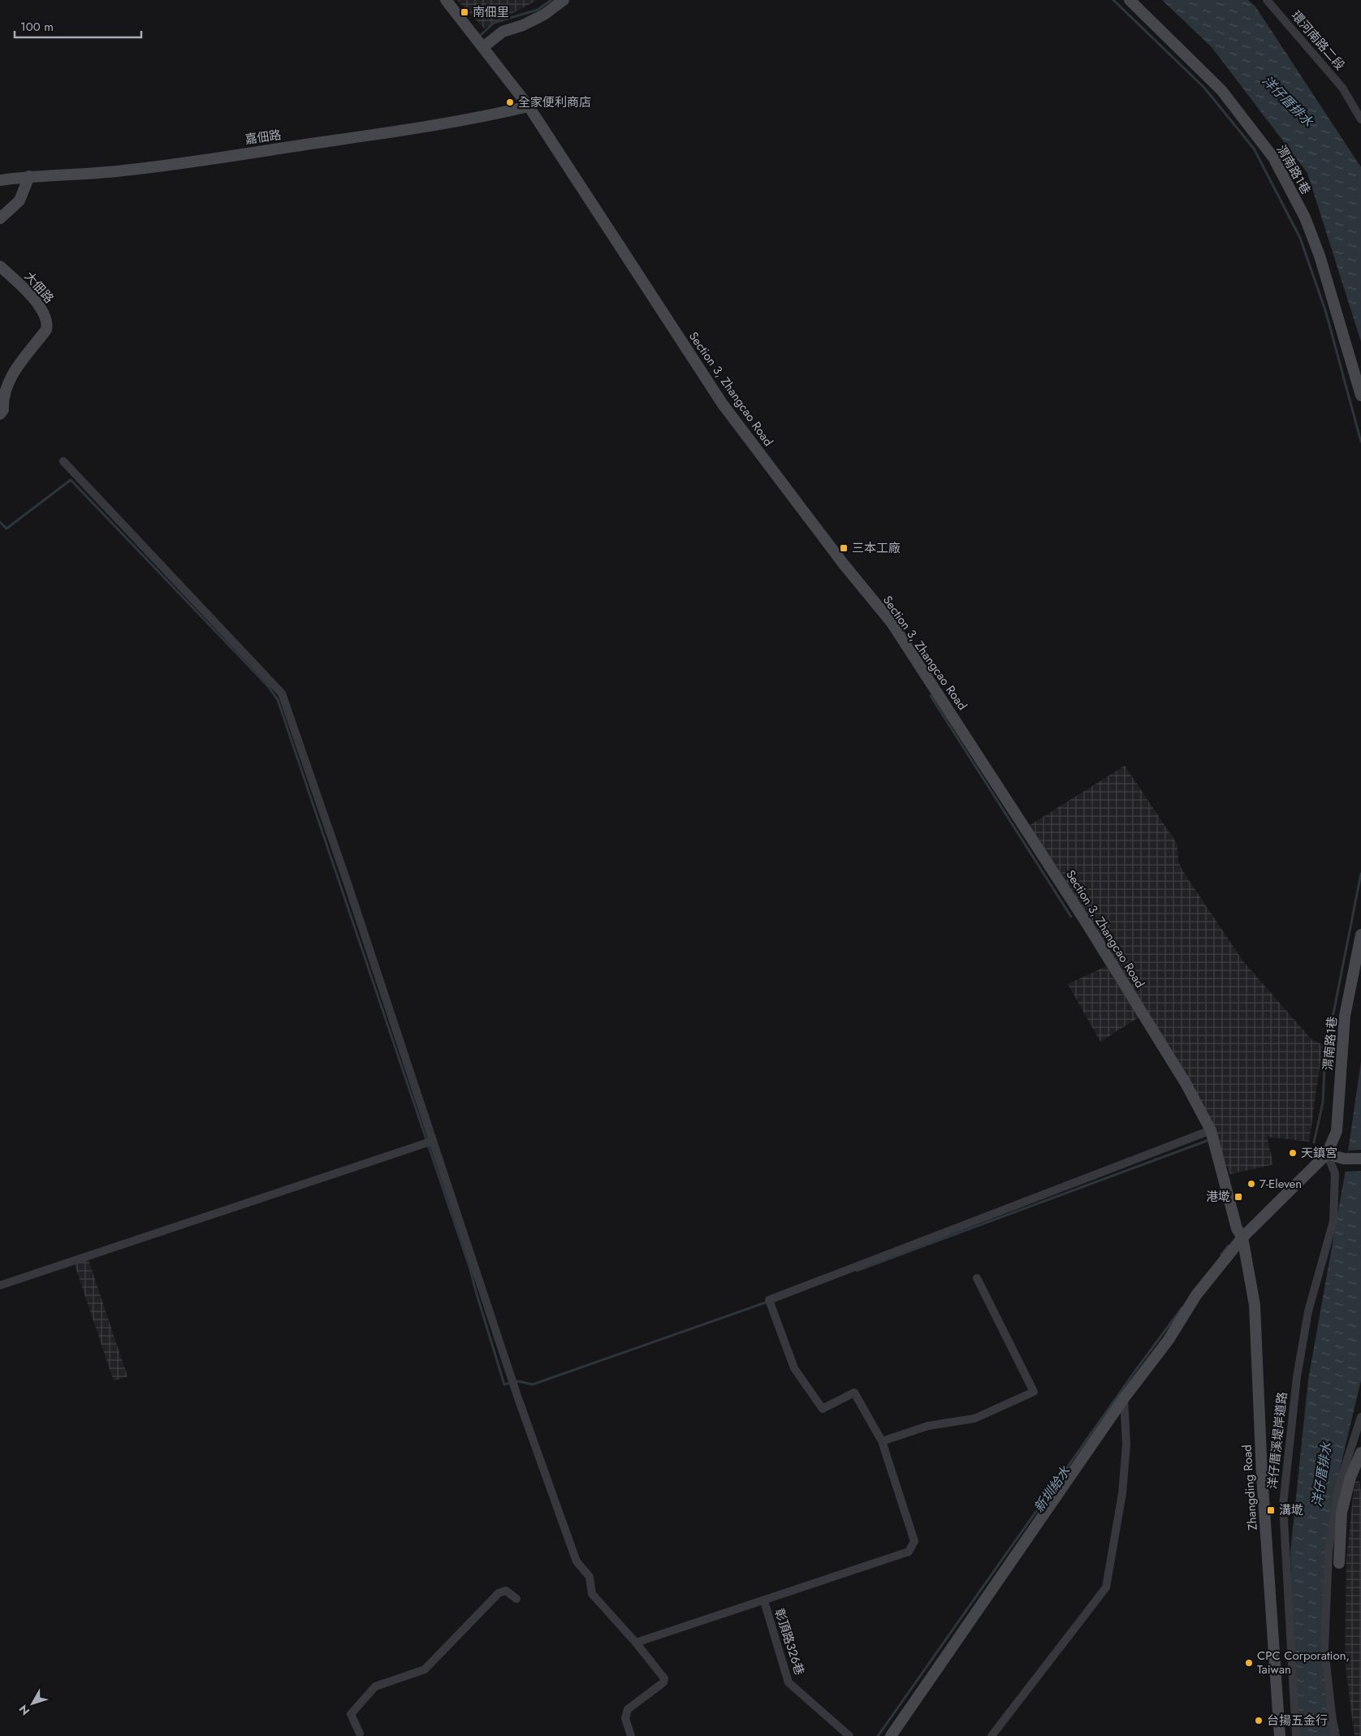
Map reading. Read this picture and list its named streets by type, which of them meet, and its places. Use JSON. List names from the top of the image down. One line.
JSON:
{"streets":{"street":["環河南路二段","嘉佃路","渭南路1巷","大佃路","Section 3, Zhangcao Road","洋仔厝溪堤岸道路","Zhangding Road","彰頂路326巷"]},"crossings":[["嘉佃路","Section 3, Zhangcao Road"],["渭南路1巷","洋仔厝溪堤岸道路"],["Section 3, Zhangcao Road","Zhangding Road"]],"water":["洋仔厝排水","新圳給水"],"places":{"transit":["南佃里","三本工廠","港墘","溝墘"],"other":["全家便利商店","天鎮宮","7-Eleven","CPC Corporation, Taiwan","台揚五金行"]},"scale_bar":"100 m","north":"bottom left"}
